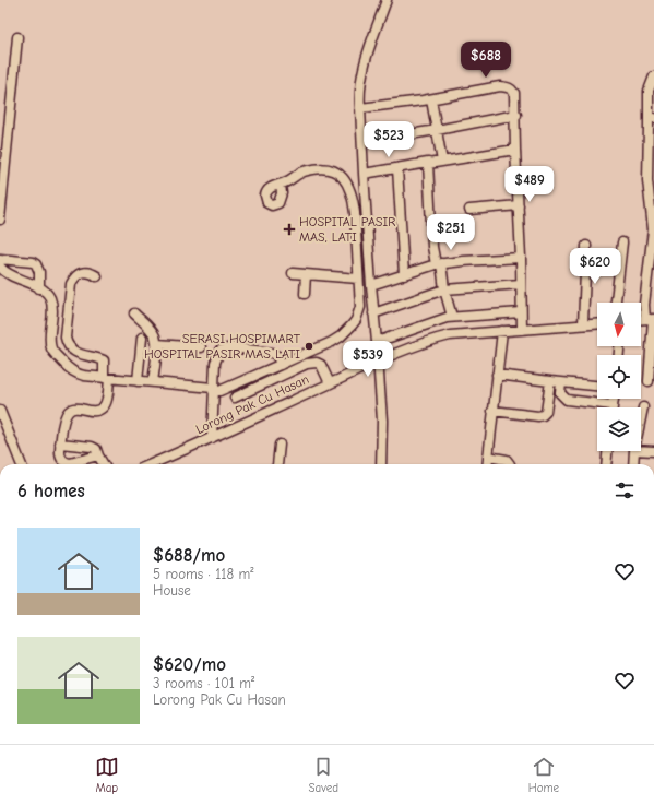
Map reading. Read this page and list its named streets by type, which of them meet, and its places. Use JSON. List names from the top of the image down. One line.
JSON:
{"streets":{"street":["Lorong Pak Cu Hasan"]},"places":{"health":["HOSPITAL PASIR MAS, LATI"],"other":["SERASI HOSPIMART HOSPITAL PASIR MAS LATI"]},"north":"bottom","page":{"price":["$688","$523","$489","$251","$620","$539"],"heading":"6 homes","list":[{"name":"$688/mo","note":"5 rooms · 118 m² · House"},{"name":"$620/mo","note":"3 rooms · 101 m² · Lorong Pak Cu Hasan"}],"tabs":["Map","Saved","Home"]}}
